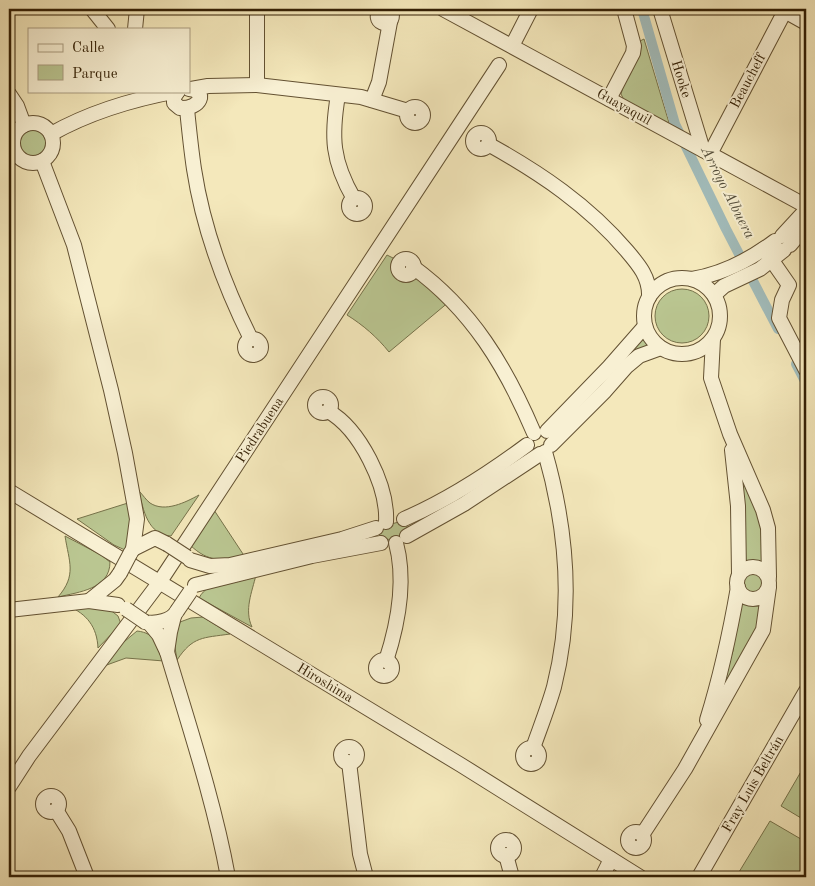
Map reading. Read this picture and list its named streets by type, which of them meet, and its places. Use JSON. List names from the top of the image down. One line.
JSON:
{"streets":{"street":["Hooke","Beaucheff","Guayaquil","Piedrabuena","Hiroshima","Fray Luis Beltrán"]},"crossings":[["Hooke","Beaucheff"],["Hooke","Guayaquil"],["Beaucheff","Guayaquil"],["Piedrabuena","Hiroshima"]],"water":["Arroyo Albuera"],"legend":["Calle","Parque"]}
